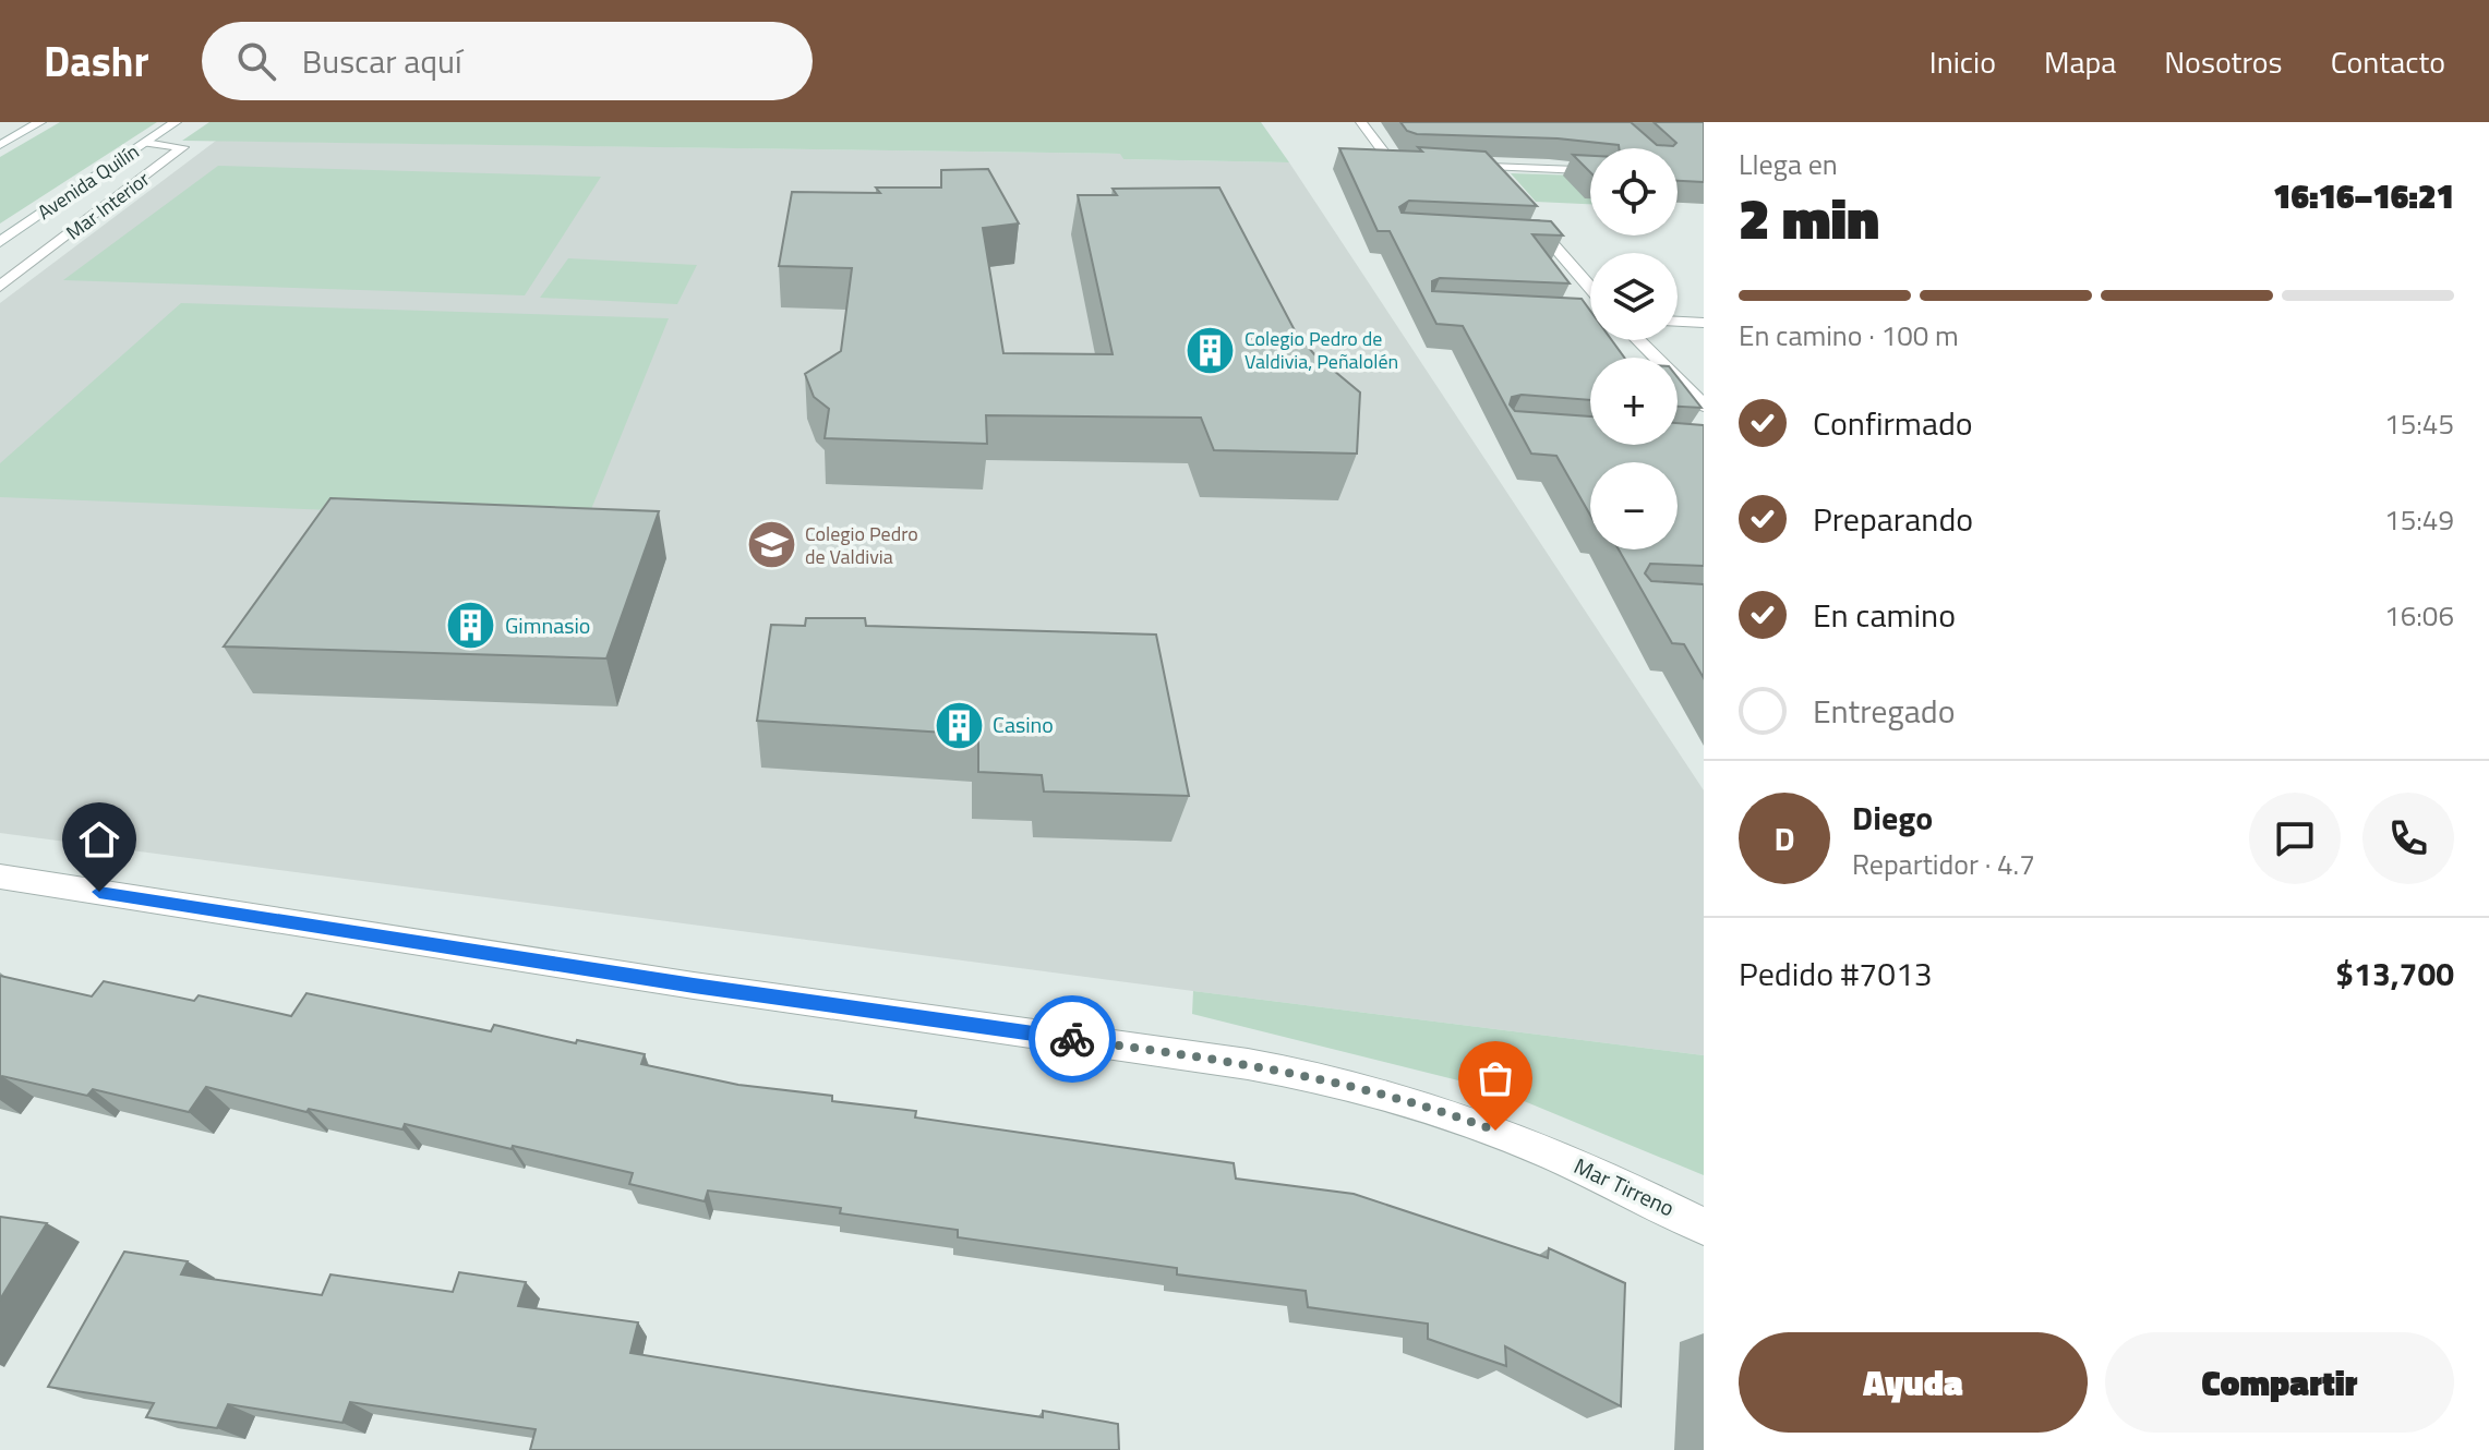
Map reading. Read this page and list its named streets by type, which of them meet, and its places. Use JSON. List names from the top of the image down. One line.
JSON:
{"streets":{"street":["Avenida Quilín","Mar Interior","Mar Tirreno"]},"crossings":[["Avenida Quilín","Mar Interior"]],"places":{"building":["Colegio Pedro de Valdivia, Peñalolén","Gimnasio","Casino"],"school or university":["Colegio Pedro de Valdivia"]},"page":{"header":"Dashr","search":"Buscar aquí","nav":["Inicio","Mapa","Nosotros","Contacto"],"heading":["2 min","Llega en","16:16–16:21"],"panel":["Diego","Repartidor · 4.7","Pedido #7013","$13,700"],"map_buttons":["+","−"],"bar":"En camino · 100 m","list":[["Confirmado","15:45"],["Preparando","15:49"],["En camino","16:06"],"Entregado"],"round":"D","buttons":["Ayuda","Compartir"]}}
